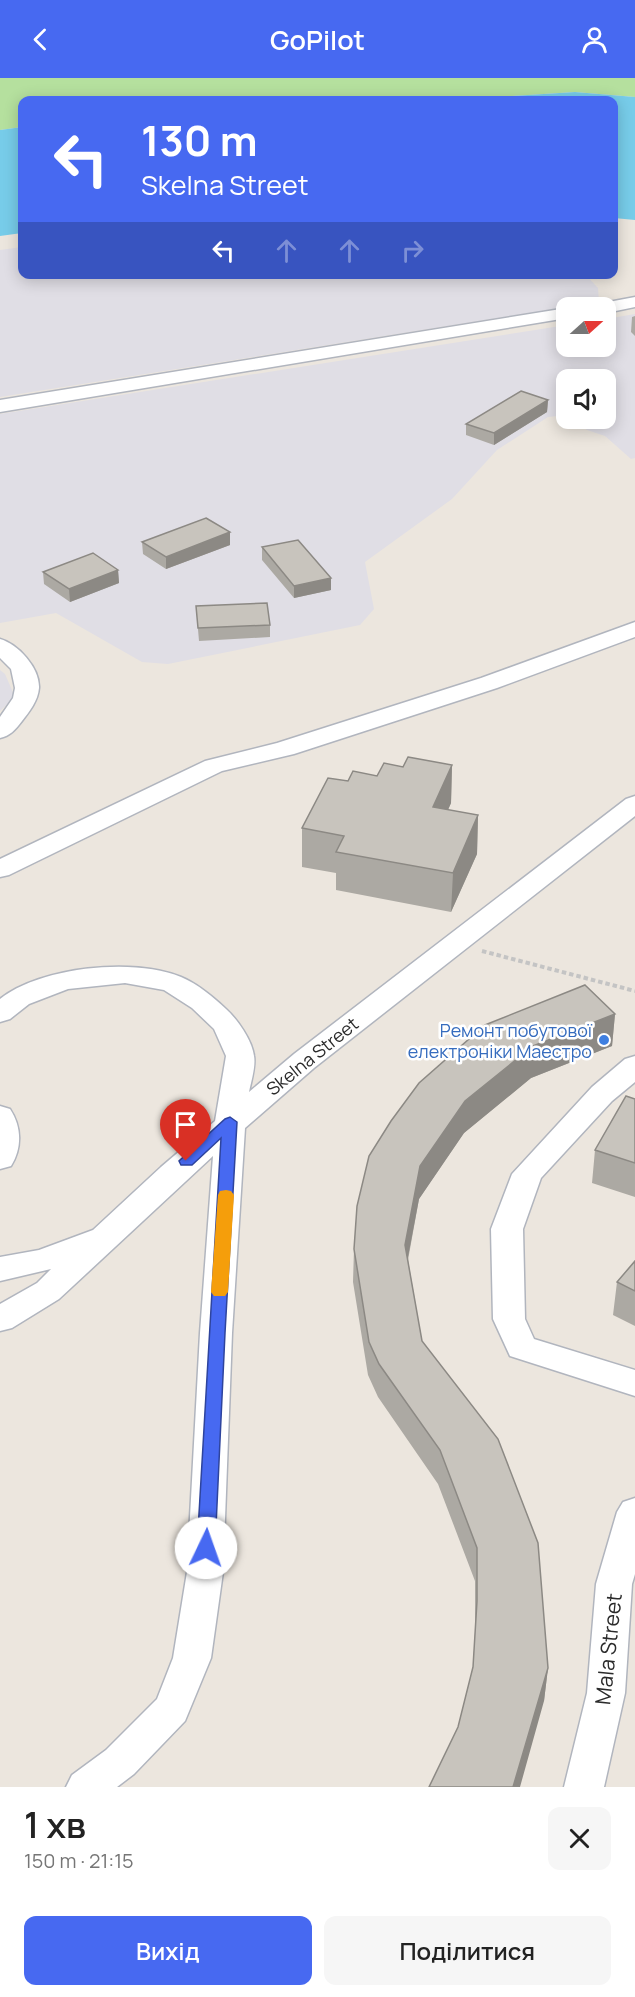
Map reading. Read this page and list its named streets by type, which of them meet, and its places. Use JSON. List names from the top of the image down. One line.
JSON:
{"streets":{"street":["Skelna Street","Mala Street"]},"places":["Ремонт побутової електроніки Маестро"],"north":"right","page":{"header":"GoPilot","turn":["130 m","Skelna Street"],"heading":["1 хв","150 m · 21:15"],"buttons":["Вихід","Поділитися"]}}
